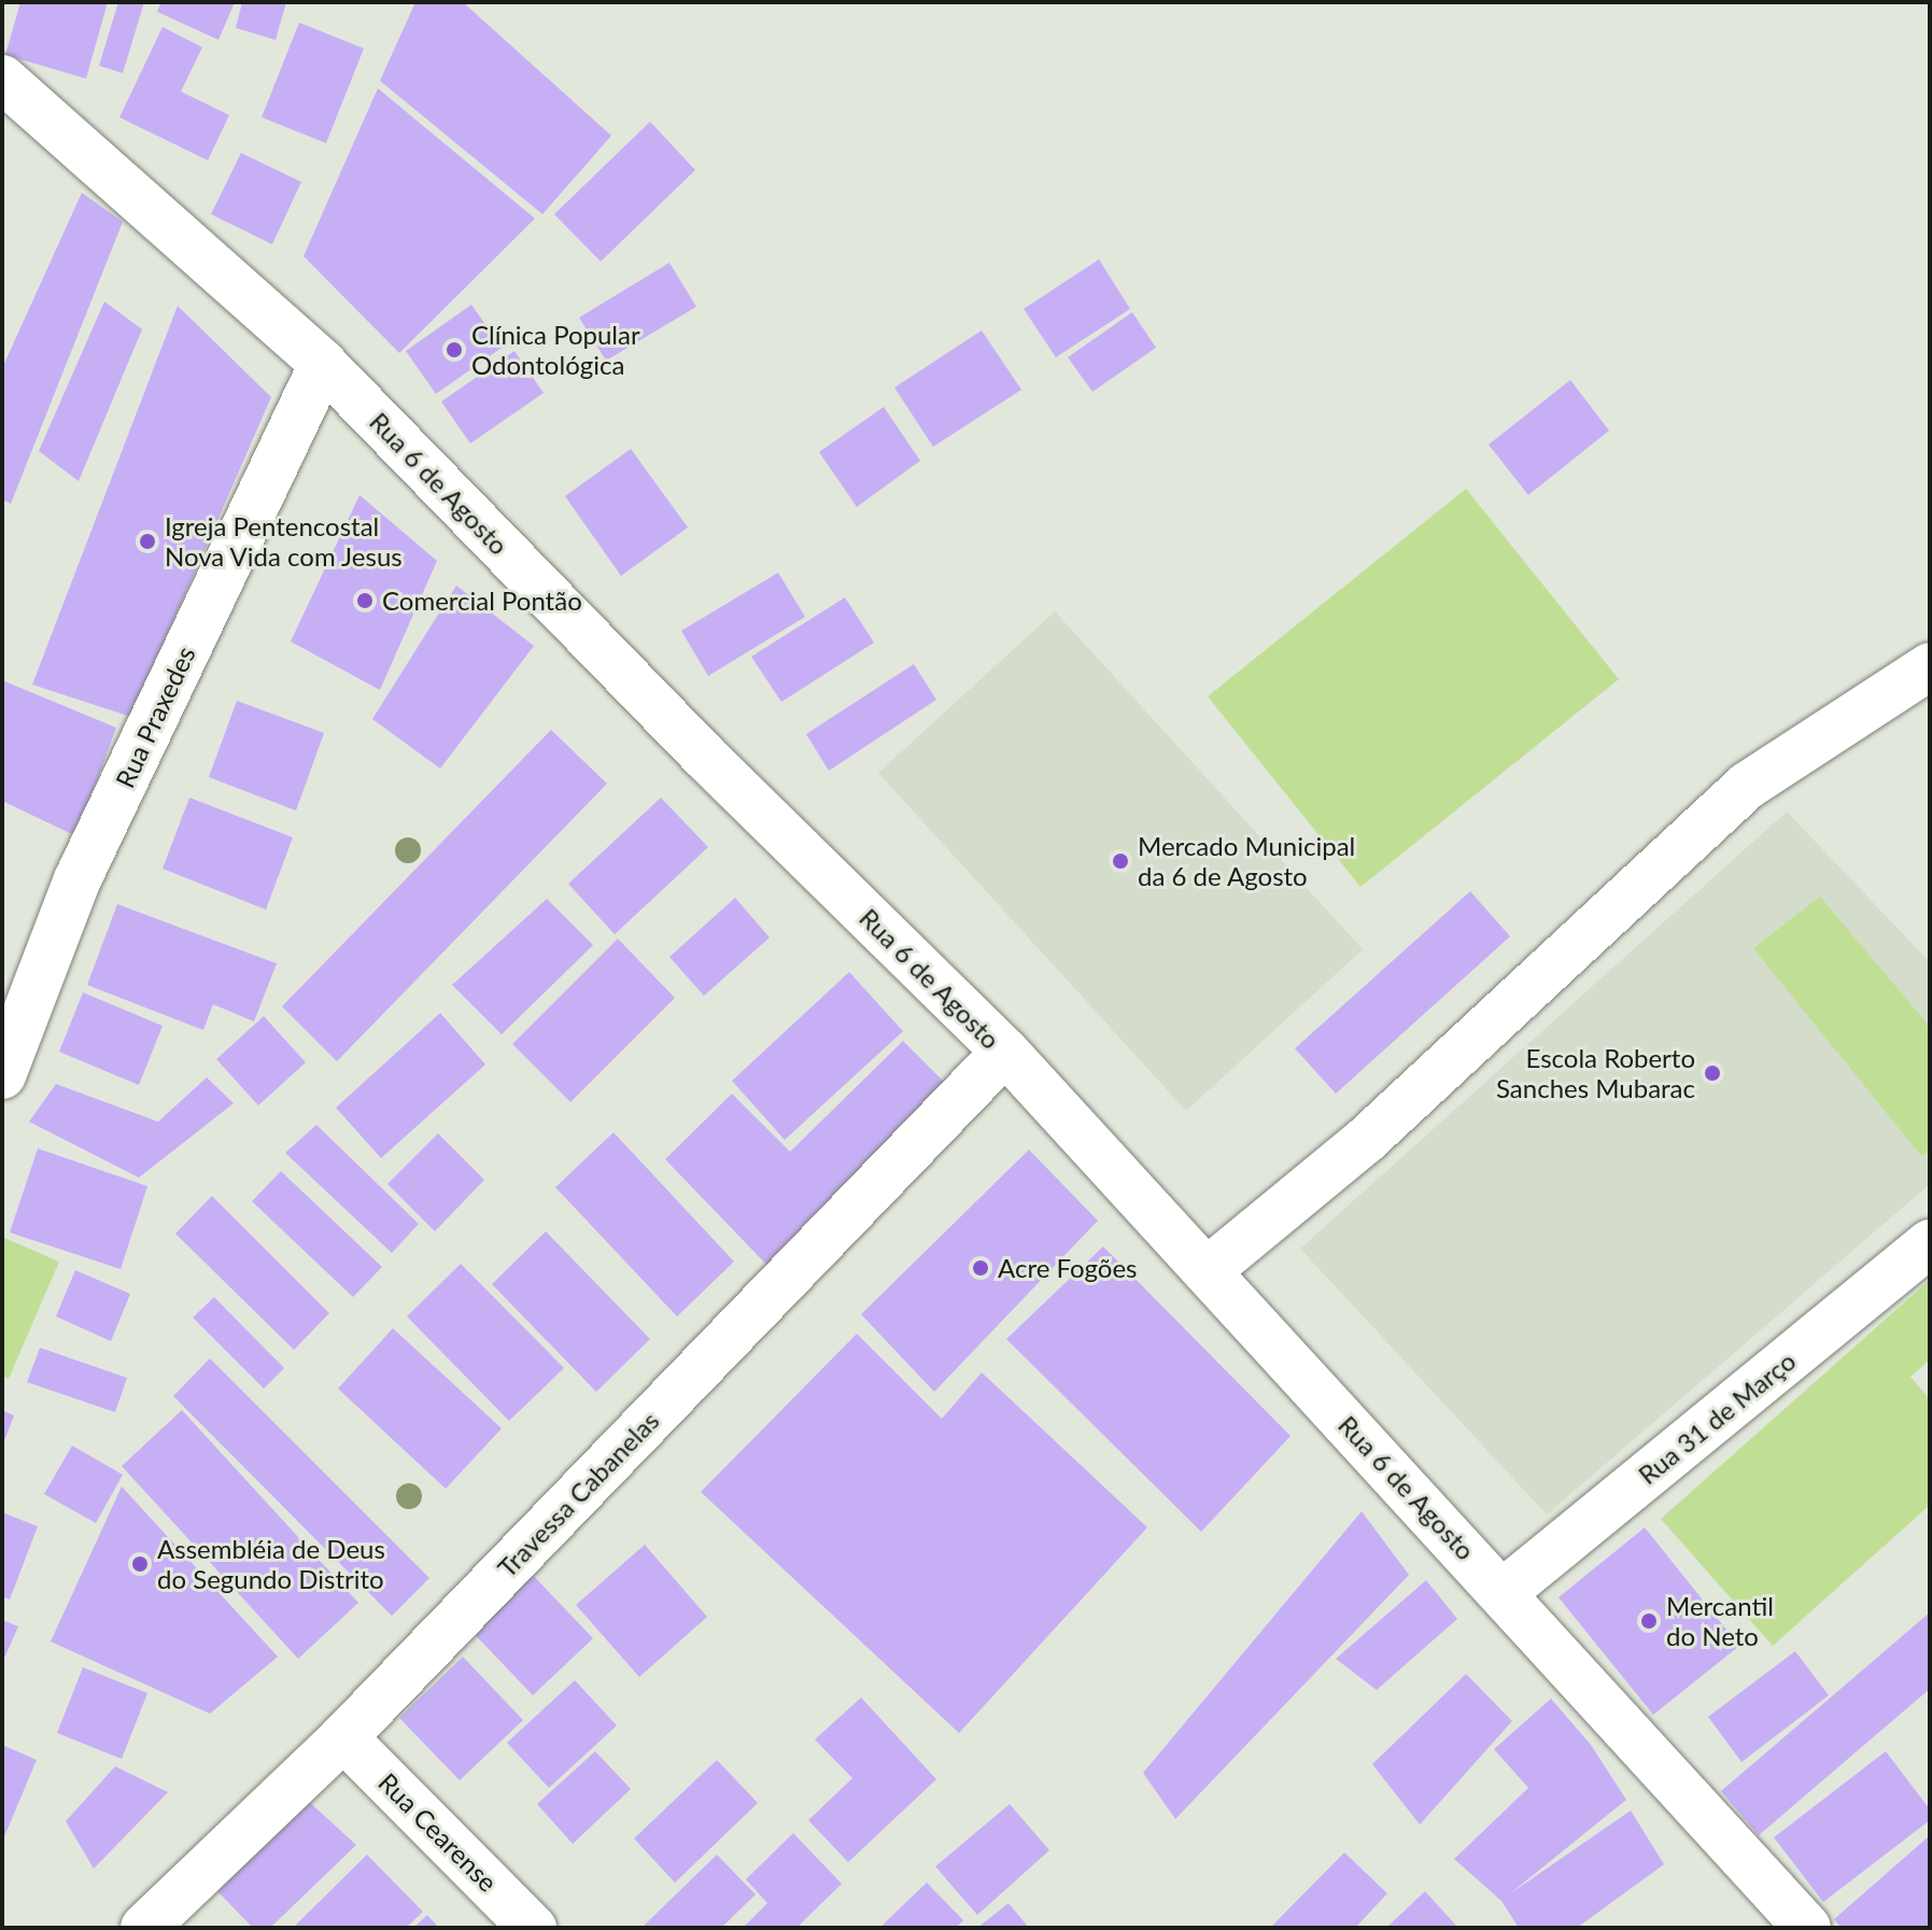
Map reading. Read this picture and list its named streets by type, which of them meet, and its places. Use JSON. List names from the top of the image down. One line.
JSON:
{"streets":{"street":["Rua 6 de Agosto","Rua Praxedes","Rua 31 de Março","Travessa Cabanelas","Rua Cearense"]},"crossings":[["Rua 6 de Agosto","Rua Praxedes"],["Rua 6 de Agosto","Rua 31 de Março"],["Rua 6 de Agosto","Travessa Cabanelas"],["Travessa Cabanelas","Rua Cearense"]],"places":["Clínica Popular Odontológica","Igreja Pentencostal Nova Vida com Jesus","Comercial Pontão","Mercado Municipal da 6 de Agosto","Escola Roberto Sanches Mubarac","Acre Fogões","Assembléia de Deus do Segundo Distrito","Mercantil do Neto"]}
